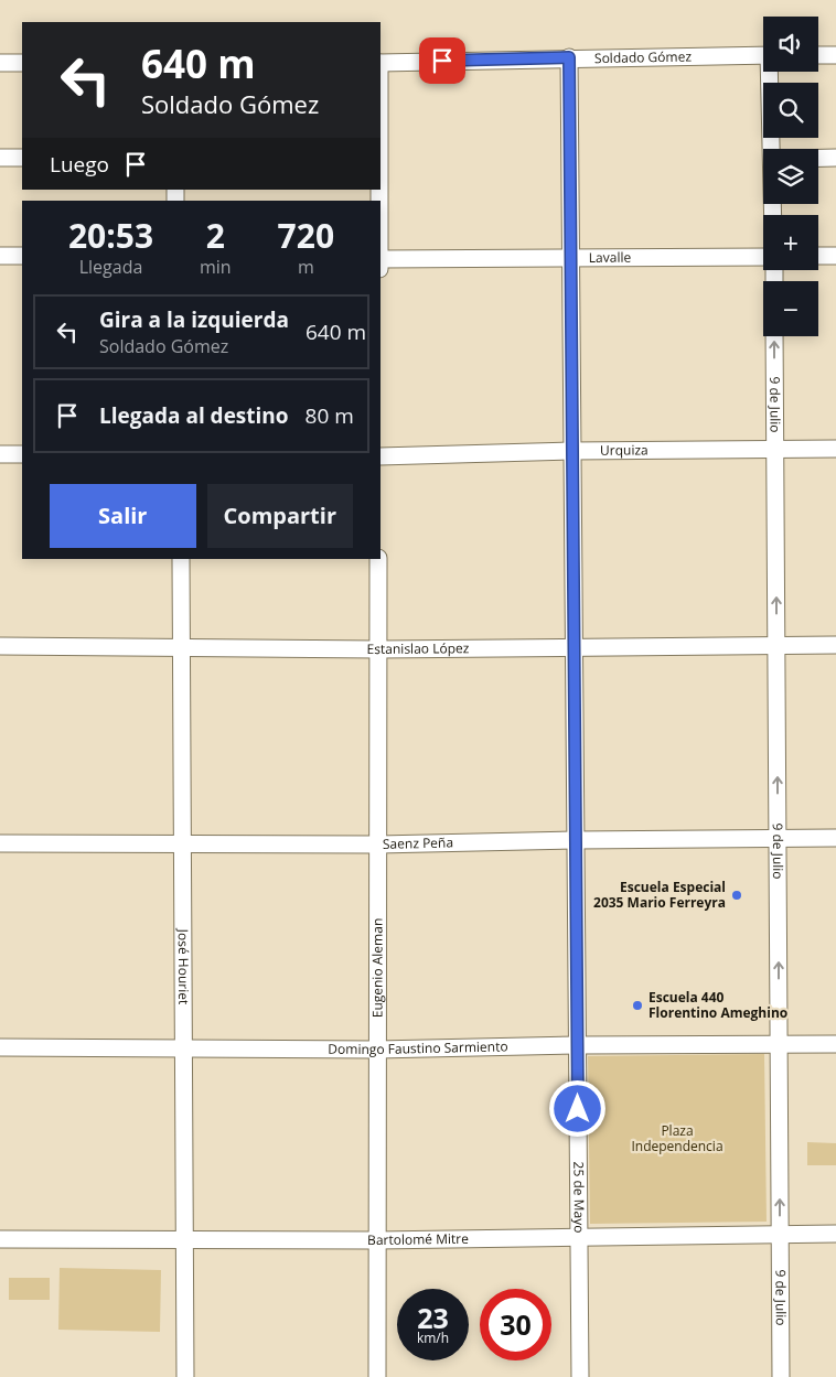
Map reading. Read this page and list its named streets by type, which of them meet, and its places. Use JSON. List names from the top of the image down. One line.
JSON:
{"streets":{"street":["Soldado Gómez","Lavalle","9 de Julio","Urquiza","Estanislao López","Saenz Peña","José Houriet","Eugenio Aleman","Domingo Faustino Sarmiento","25 de Mayo","Bartolomé Mitre"]},"crossings":[["Soldado Gómez","25 de Mayo"],["Lavalle","25 de Mayo"],["9 de Julio","Urquiza"],["9 de Julio","Estanislao López"],["9 de Julio","Saenz Peña"],["9 de Julio","Domingo Faustino Sarmiento"],["9 de Julio","Bartolomé Mitre"],["Urquiza","25 de Mayo"],["Estanislao López","José Houriet"],["Estanislao López","Eugenio Aleman"],["Estanislao López","25 de Mayo"],["Saenz Peña","José Houriet"],["Saenz Peña","Eugenio Aleman"],["Saenz Peña","25 de Mayo"],["José Houriet","Domingo Faustino Sarmiento"],["José Houriet","Bartolomé Mitre"],["Eugenio Aleman","Domingo Faustino Sarmiento"],["Eugenio Aleman","Bartolomé Mitre"],["Domingo Faustino Sarmiento","25 de Mayo"],["25 de Mayo","Bartolomé Mitre"]],"one_way":["9 de Julio"],"parks":["Plaza Independencia"],"places":["Escuela Especial 2035 Mario Ferreyra","Escuela 440 Florentino Ameghino"],"page":{"map_buttons":["+","−"],"turn":["640 m","Soldado Gómez"],"then":"Luego","eta":["20:53","Llegada","2","min","720","m"],"list":[{"name":"Gira a la izquierda","note":"Soldado Gómez","value":"640 m"},{"name":"Llegada al destino","value":"80 m"}],"buttons":["Salir","Compartir"],"speed":"23 km/h","limit":"30"}}
